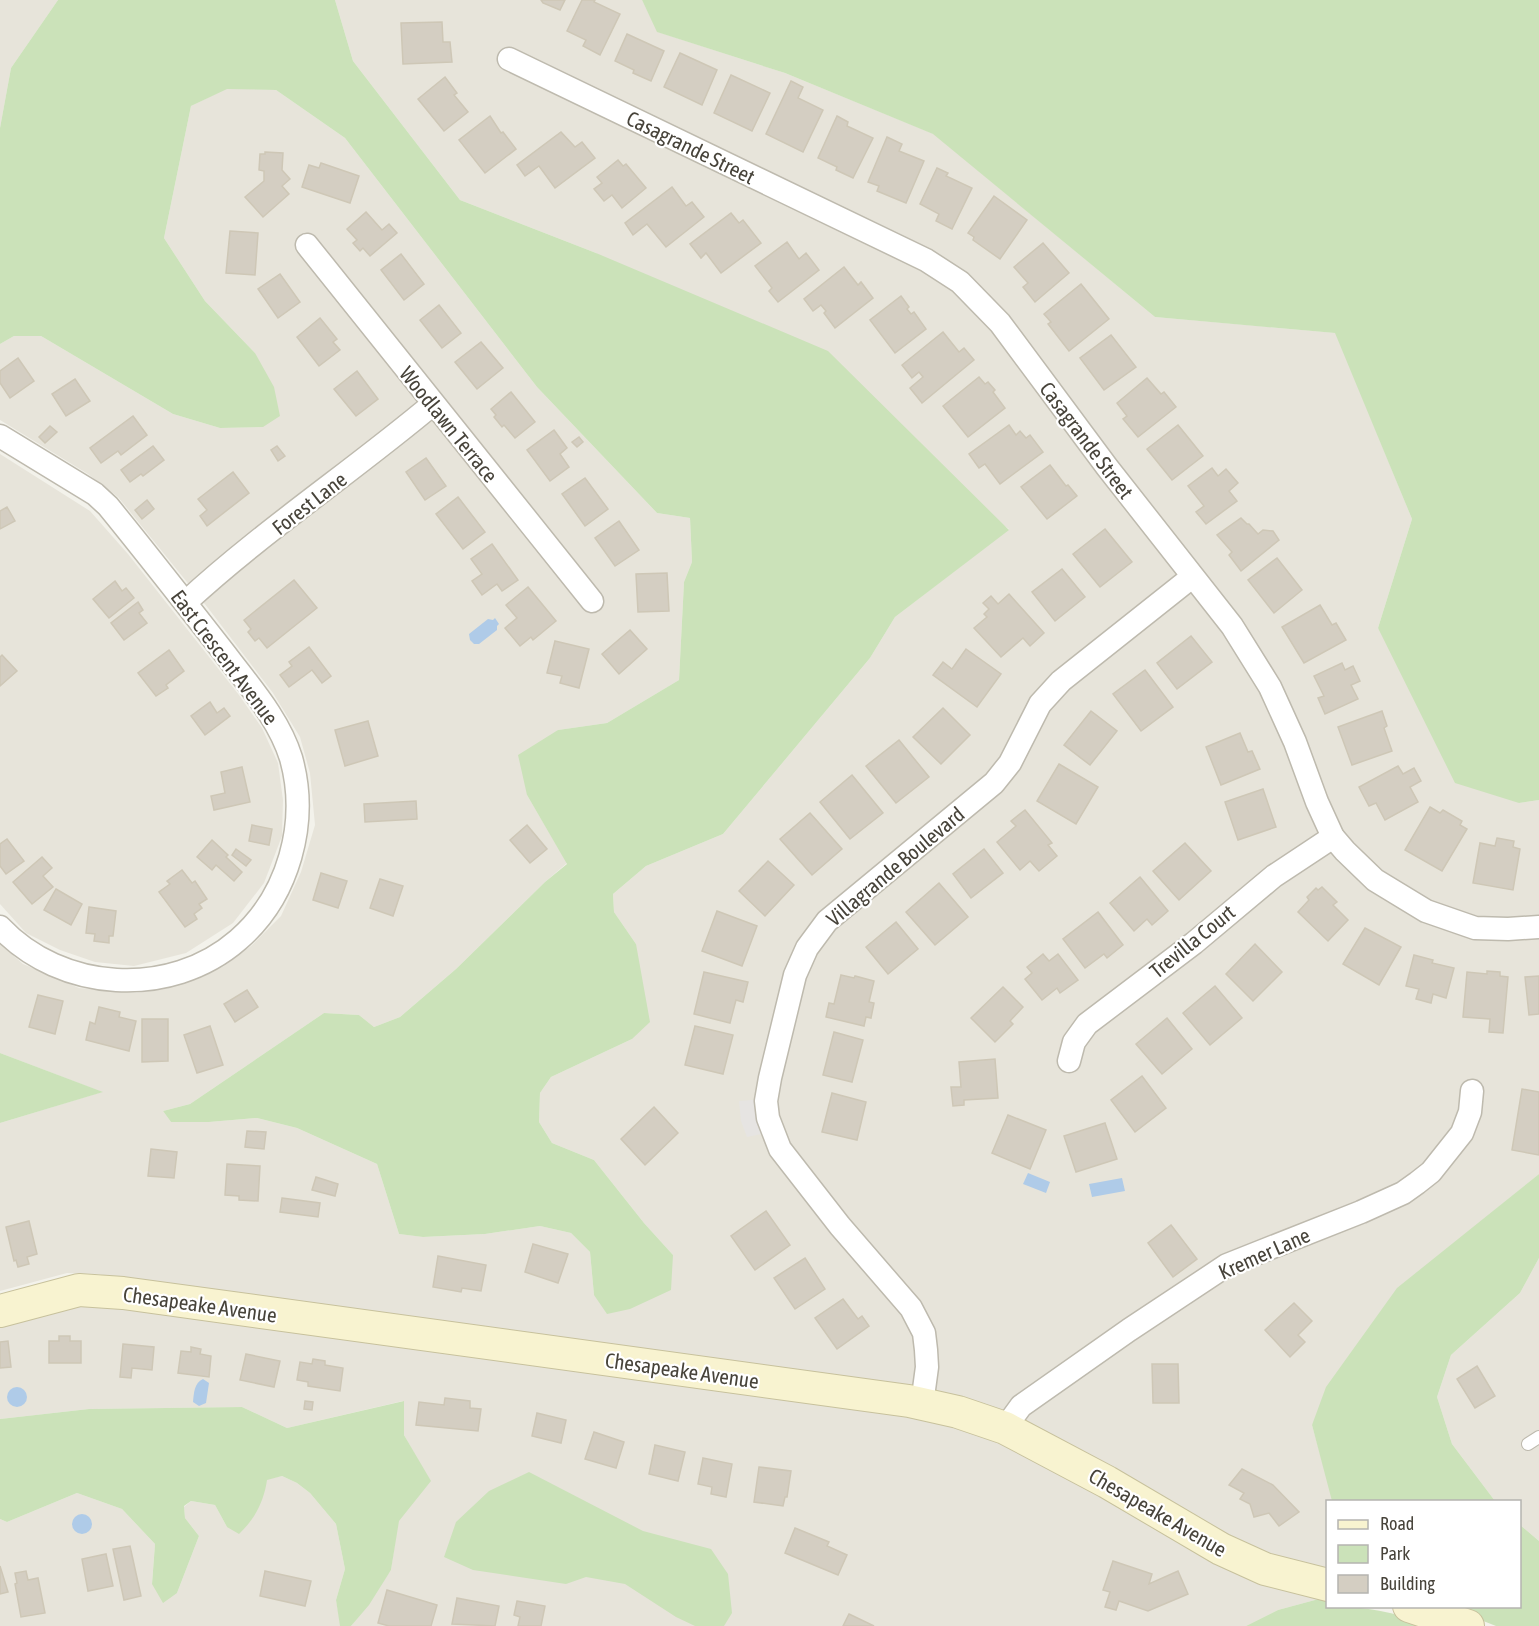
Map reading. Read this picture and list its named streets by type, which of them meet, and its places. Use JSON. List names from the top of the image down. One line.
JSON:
{"streets":{"street":["Casagrande Street","Woodlawn Terrace","Forest Lane","East Crescent Avenue","Villagrande Boulevard","Trevilla Court","Kremer Lane","Chesapeake Avenue"]},"crossings":[["Casagrande Street","Villagrande Boulevard"],["Casagrande Street","Trevilla Court"],["Woodlawn Terrace","Forest Lane"],["Forest Lane","East Crescent Avenue"],["Villagrande Boulevard","Chesapeake Avenue"],["Kremer Lane","Chesapeake Avenue"]],"legend":["Road","Park","Building"]}
